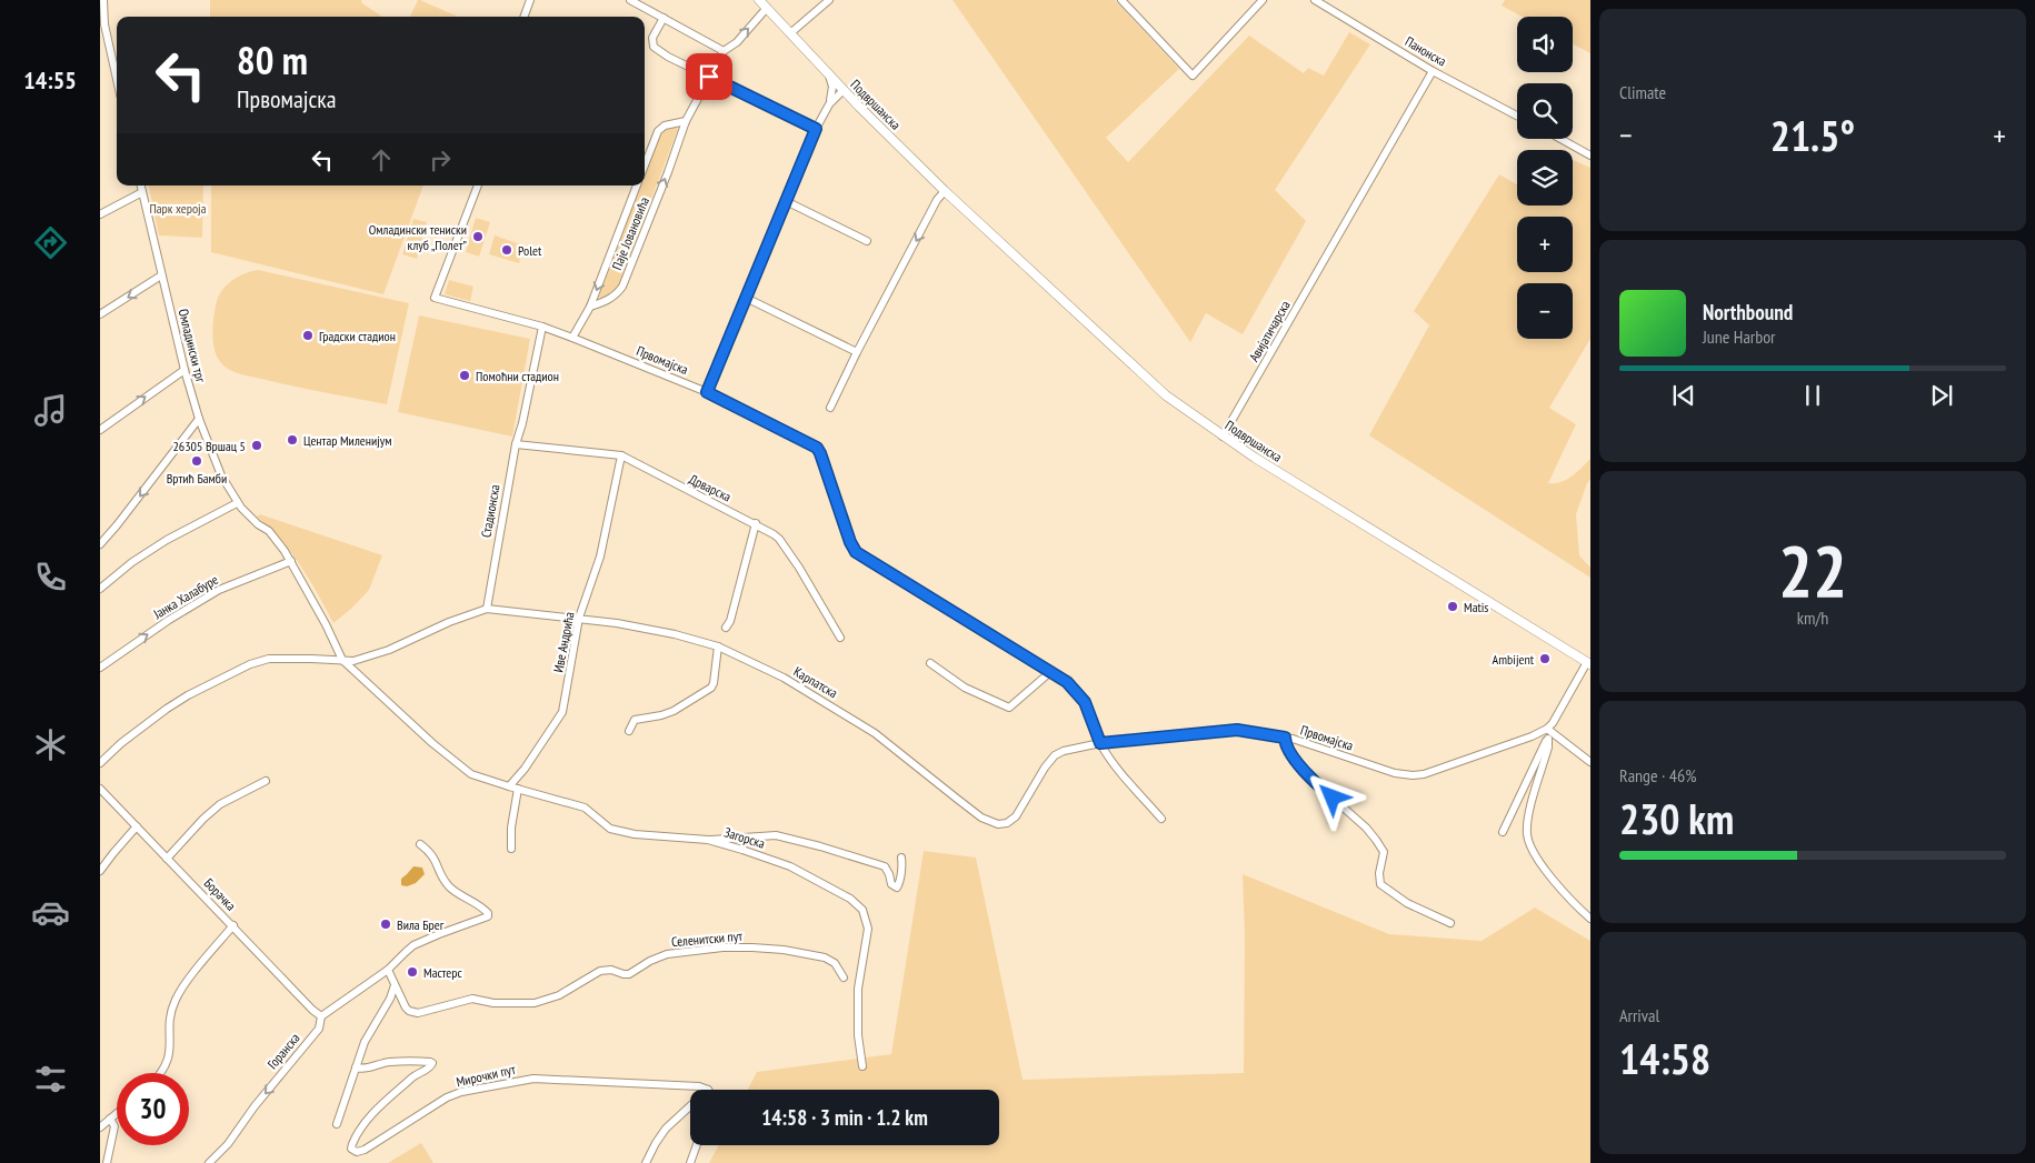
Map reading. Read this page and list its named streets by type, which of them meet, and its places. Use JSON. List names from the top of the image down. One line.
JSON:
{"streets":{"street":["Панонска","Подвршанска","Паје Јовановића","Авијатичарска","Омладински трг","Првомајска","Дрварска","Стадионска","Јанка Халабуре","Иве Андрића","Карпатска","Загорска","Борачка","Селенитски пут","Горанска","Мирочки пут"]},"crossings":[["Панонска","Авијатичарска"],["Подвршанска","Паје Јовановића"],["Подвршанска","Авијатичарска"],["Подвршанска","Првомајска"],["Паје Јовановића","Првомајска"],["Омладински трг","Јанка Халабуре"],["Омладински трг","Загорска"],["Првомајска","Стадионска"],["Првомајска","Карпатска"],["Дрварска","Стадионска"],["Дрварска","Иве Андрића"],["Иве Андрића","Карпатска"],["Иве Андрића","Загорска"],["Борачка","Горанска"],["Селенитски пут","Горанска"]],"one_way":["Јанка Халабуре"],"parks":["Парк хероја"],"places":["Омладински тениски клуб „Полет”","Polet","Градски стадион","Помоћни стадион","Центар Миленијум","26305 Вршац 5","Вртић Бамби","Matis","Ambijent","Вила Брег","Мастерс"],"page":{"tabs":"14:55","tile":["Climate",["22","km/h"],["Range · 46%","230 km"],["Arrival","14:58"]],"map_buttons":["+","−"],"turn":["80 m","Првомајска"],"heat":["−","21.5°","+"],"song":["Northbound","June Harbor"],"limit":"30","trip":"14:58 · 3 min · 1.2 km"}}
